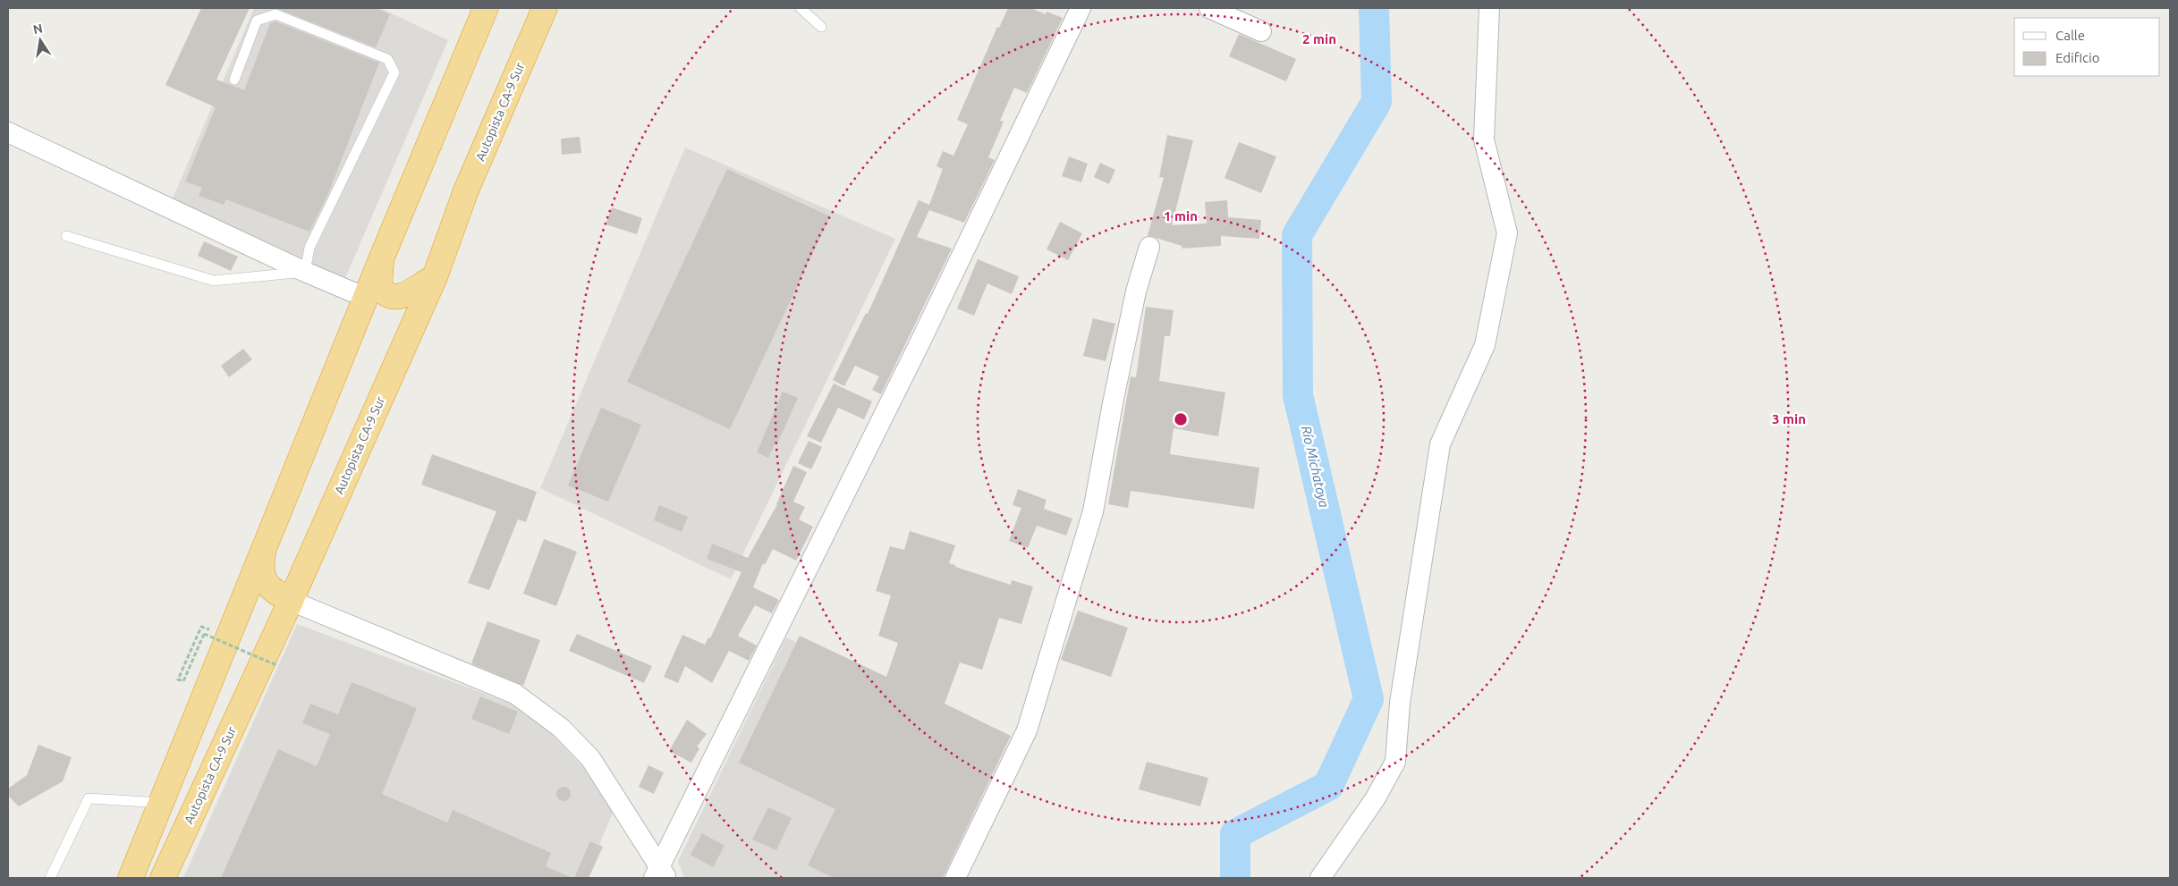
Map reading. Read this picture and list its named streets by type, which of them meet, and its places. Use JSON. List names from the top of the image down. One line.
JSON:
{"streets":{"highway":["Autopista CA-9 Sur"]},"water":["Río Michatoya"],"legend":["Calle","Edificio"],"north":"top","rings":["2 min","1 min","3 min"]}
